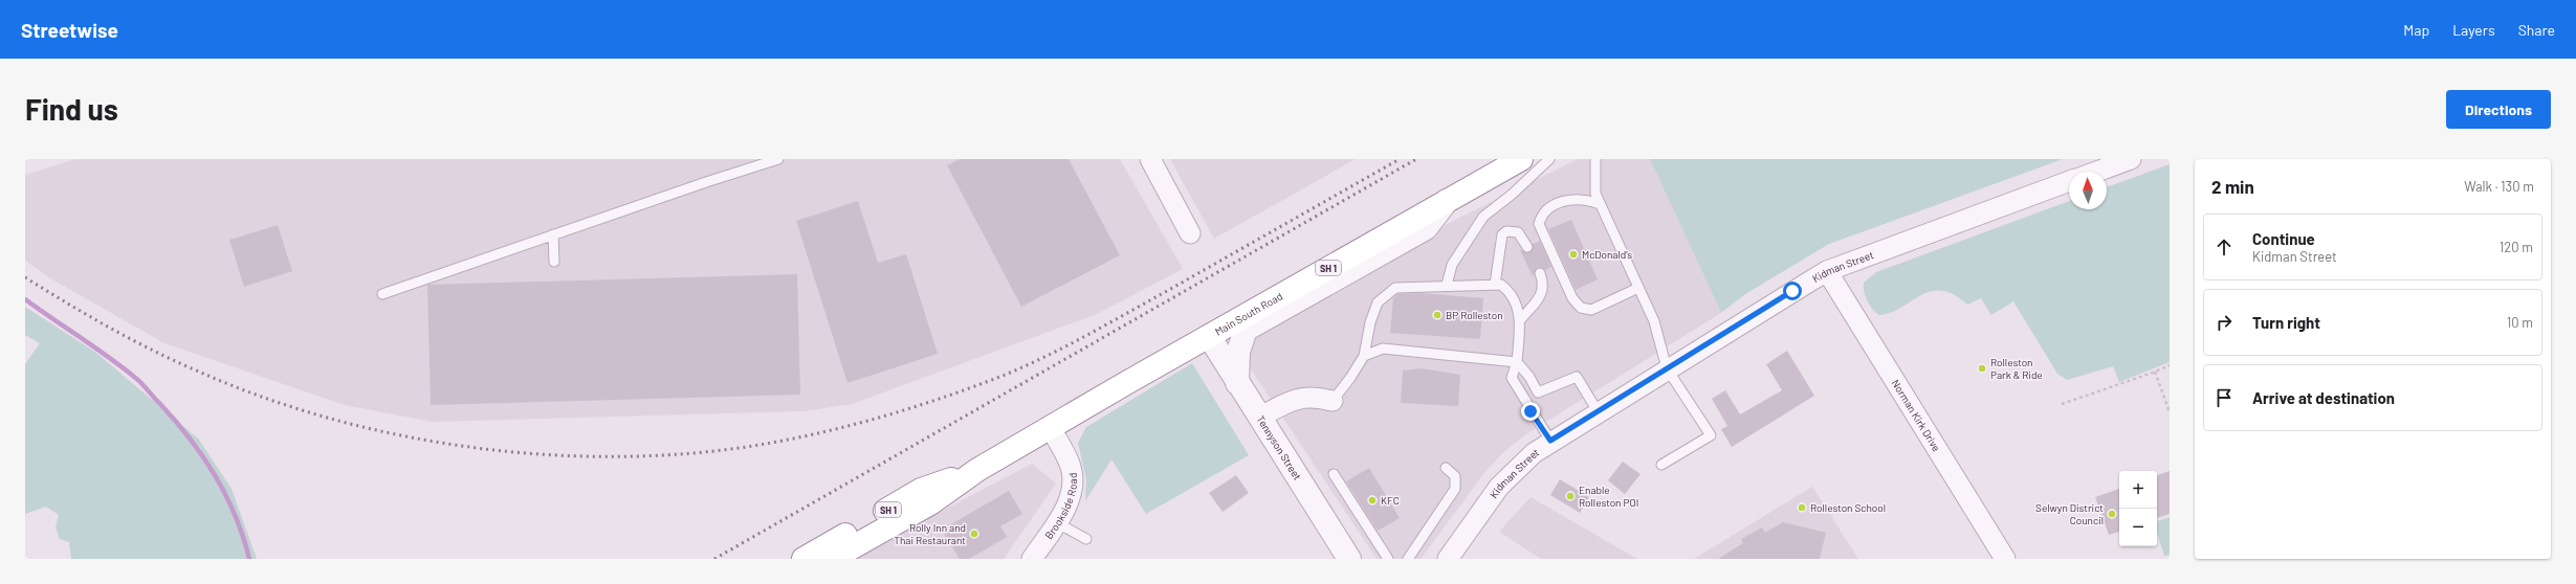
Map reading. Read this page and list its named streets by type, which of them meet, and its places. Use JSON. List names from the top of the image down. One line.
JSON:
{"streets":{"highway":["SH 1","Main South Road"],"street":["Kidman Street","Norman Kirk Drive","Tennyson Street","Brookside Road"]},"crossings":[["Kidman Street","Norman Kirk Drive"],["Main South Road","Tennyson Street"],["Main South Road","Brookside Road"]],"places":["McDonald's","BP Rolleston","Rolleston Park & Ride","Enable Rolleston POI","KFC","Rolleston School","Selwyn District Council","Rolly Inn and Thai Restaurant"],"north":"top","page":{"header":"Streetwise","nav":["Map","Layers","Share"],"buttons":"Directions","title":"Find us","heading":["2 min","Walk · 130 m"],"list":[["Continue","Kidman Street","120 m"],["Turn right","10 m"],"Arrive at destination"],"map_buttons":["+","−"]}}
